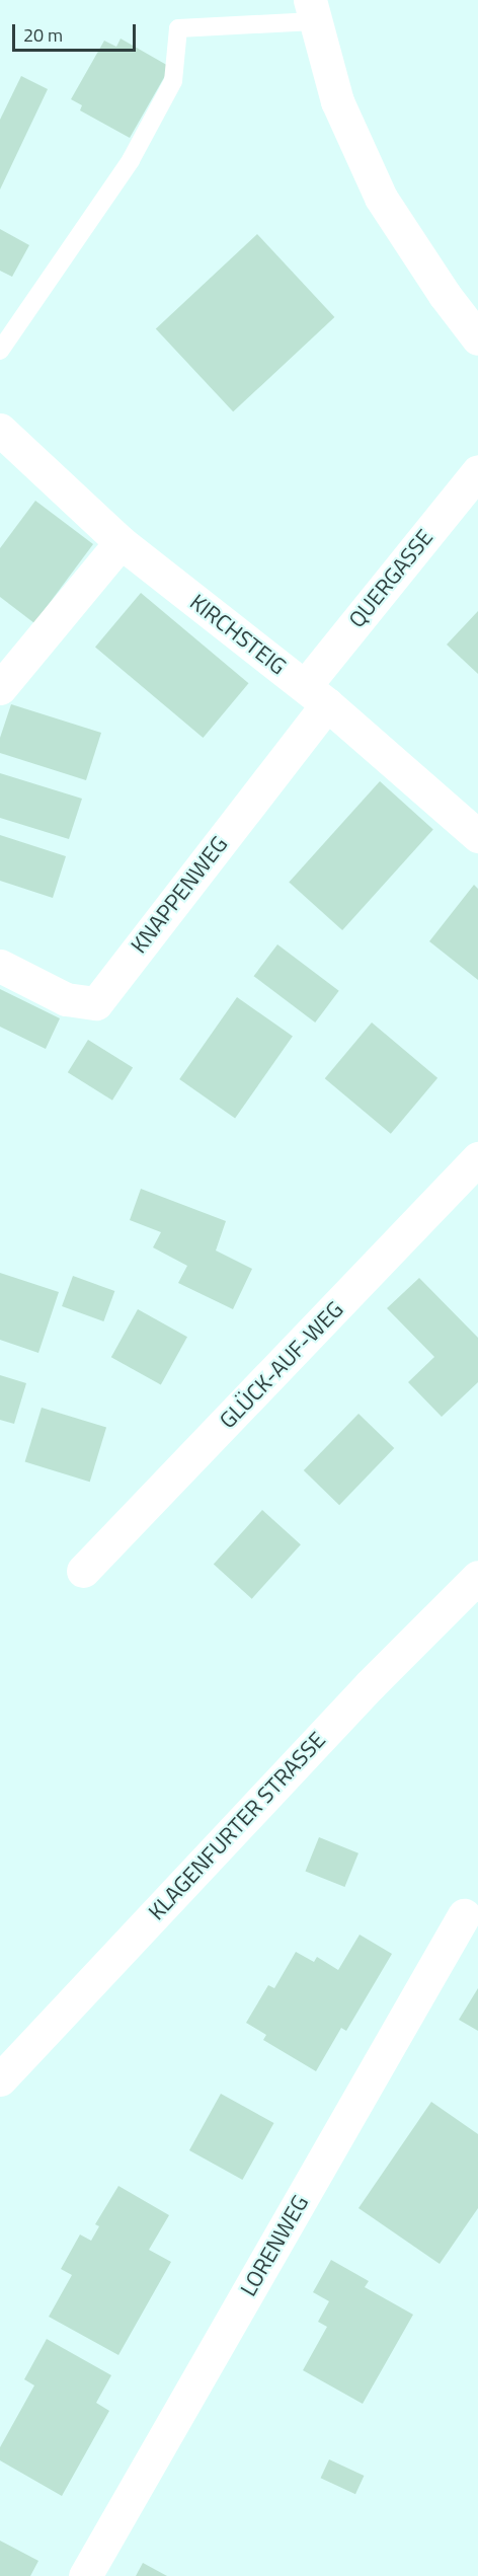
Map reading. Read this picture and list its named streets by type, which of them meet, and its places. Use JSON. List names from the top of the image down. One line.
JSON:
{"streets":{"street":["QUERGASSE","KIRCHSTEIG","KNAPPENWEG","GLÜCK-AUF-WEG","KLAGENFURTER STRASSE","LORENWEG"]},"crossings":[["QUERGASSE","KIRCHSTEIG"],["QUERGASSE","KNAPPENWEG"],["KIRCHSTEIG","KNAPPENWEG"]],"scale_bar":"20 m"}
